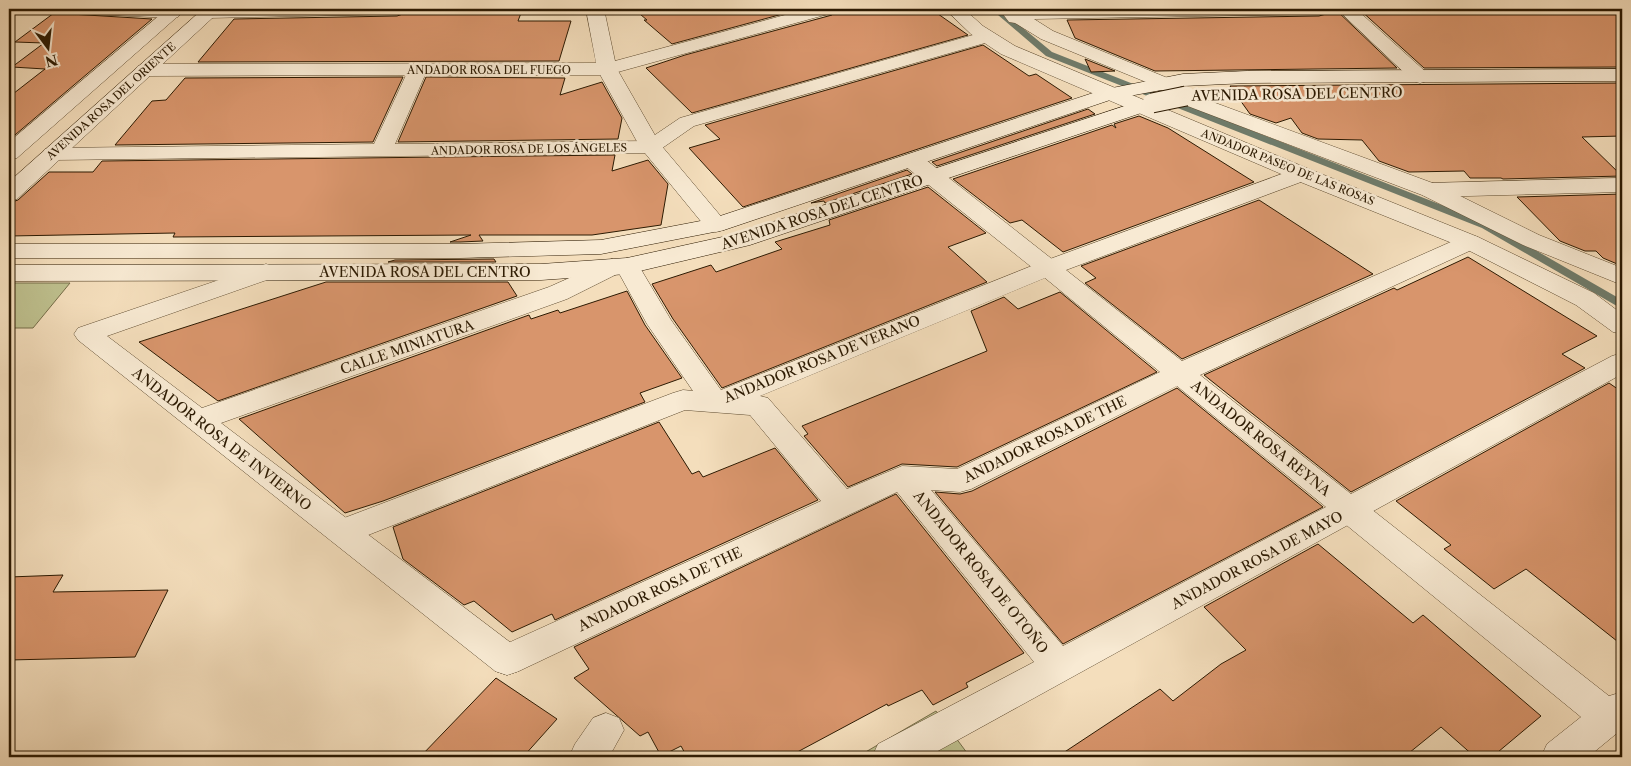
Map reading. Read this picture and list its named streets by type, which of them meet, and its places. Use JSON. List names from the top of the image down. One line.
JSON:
{"streets":{"street":["ANDADOR ROSA DEL FUEGO","AVENIDA ROSA DEL CENTRO","AVENIDA ROSA DEL ORIENTE","ANDADOR ROSA DE LOS ÁNGELES","ANDADOR PASEO DE LAS ROSAS","CALLE MINIATURA","ANDADOR ROSA DE VERANO","ANDADOR ROSA REYNA","ANDADOR ROSA DE INVIERNO","ANDADOR ROSA DE THE","ANDADOR ROSA DE MAYO","ANDADOR ROSA DE OTOÑO"]},"crossings":[["ANDADOR ROSA DEL FUEGO","AVENIDA ROSA DEL ORIENTE"],["AVENIDA ROSA DEL CENTRO","ANDADOR PASEO DE LAS ROSAS"],["AVENIDA ROSA DEL CENTRO","CALLE MINIATURA"],["AVENIDA ROSA DEL CENTRO","ANDADOR ROSA REYNA"],["AVENIDA ROSA DEL CENTRO","ANDADOR ROSA DE INVIERNO"],["AVENIDA ROSA DEL ORIENTE","ANDADOR ROSA DE LOS ÁNGELES"],["ANDADOR PASEO DE LAS ROSAS","ANDADOR ROSA DE VERANO"],["ANDADOR PASEO DE LAS ROSAS","ANDADOR ROSA DE THE"],["CALLE MINIATURA","ANDADOR ROSA DE INVIERNO"],["ANDADOR ROSA DE VERANO","ANDADOR ROSA REYNA"],["ANDADOR ROSA DE VERANO","ANDADOR ROSA DE INVIERNO"],["ANDADOR ROSA REYNA","ANDADOR ROSA DE THE"],["ANDADOR ROSA REYNA","ANDADOR ROSA DE MAYO"],["ANDADOR ROSA DE INVIERNO","ANDADOR ROSA DE THE"],["ANDADOR ROSA DE THE","ANDADOR ROSA DE OTOÑO"],["ANDADOR ROSA DE MAYO","ANDADOR ROSA DE OTOÑO"]],"north":"bottom"}
